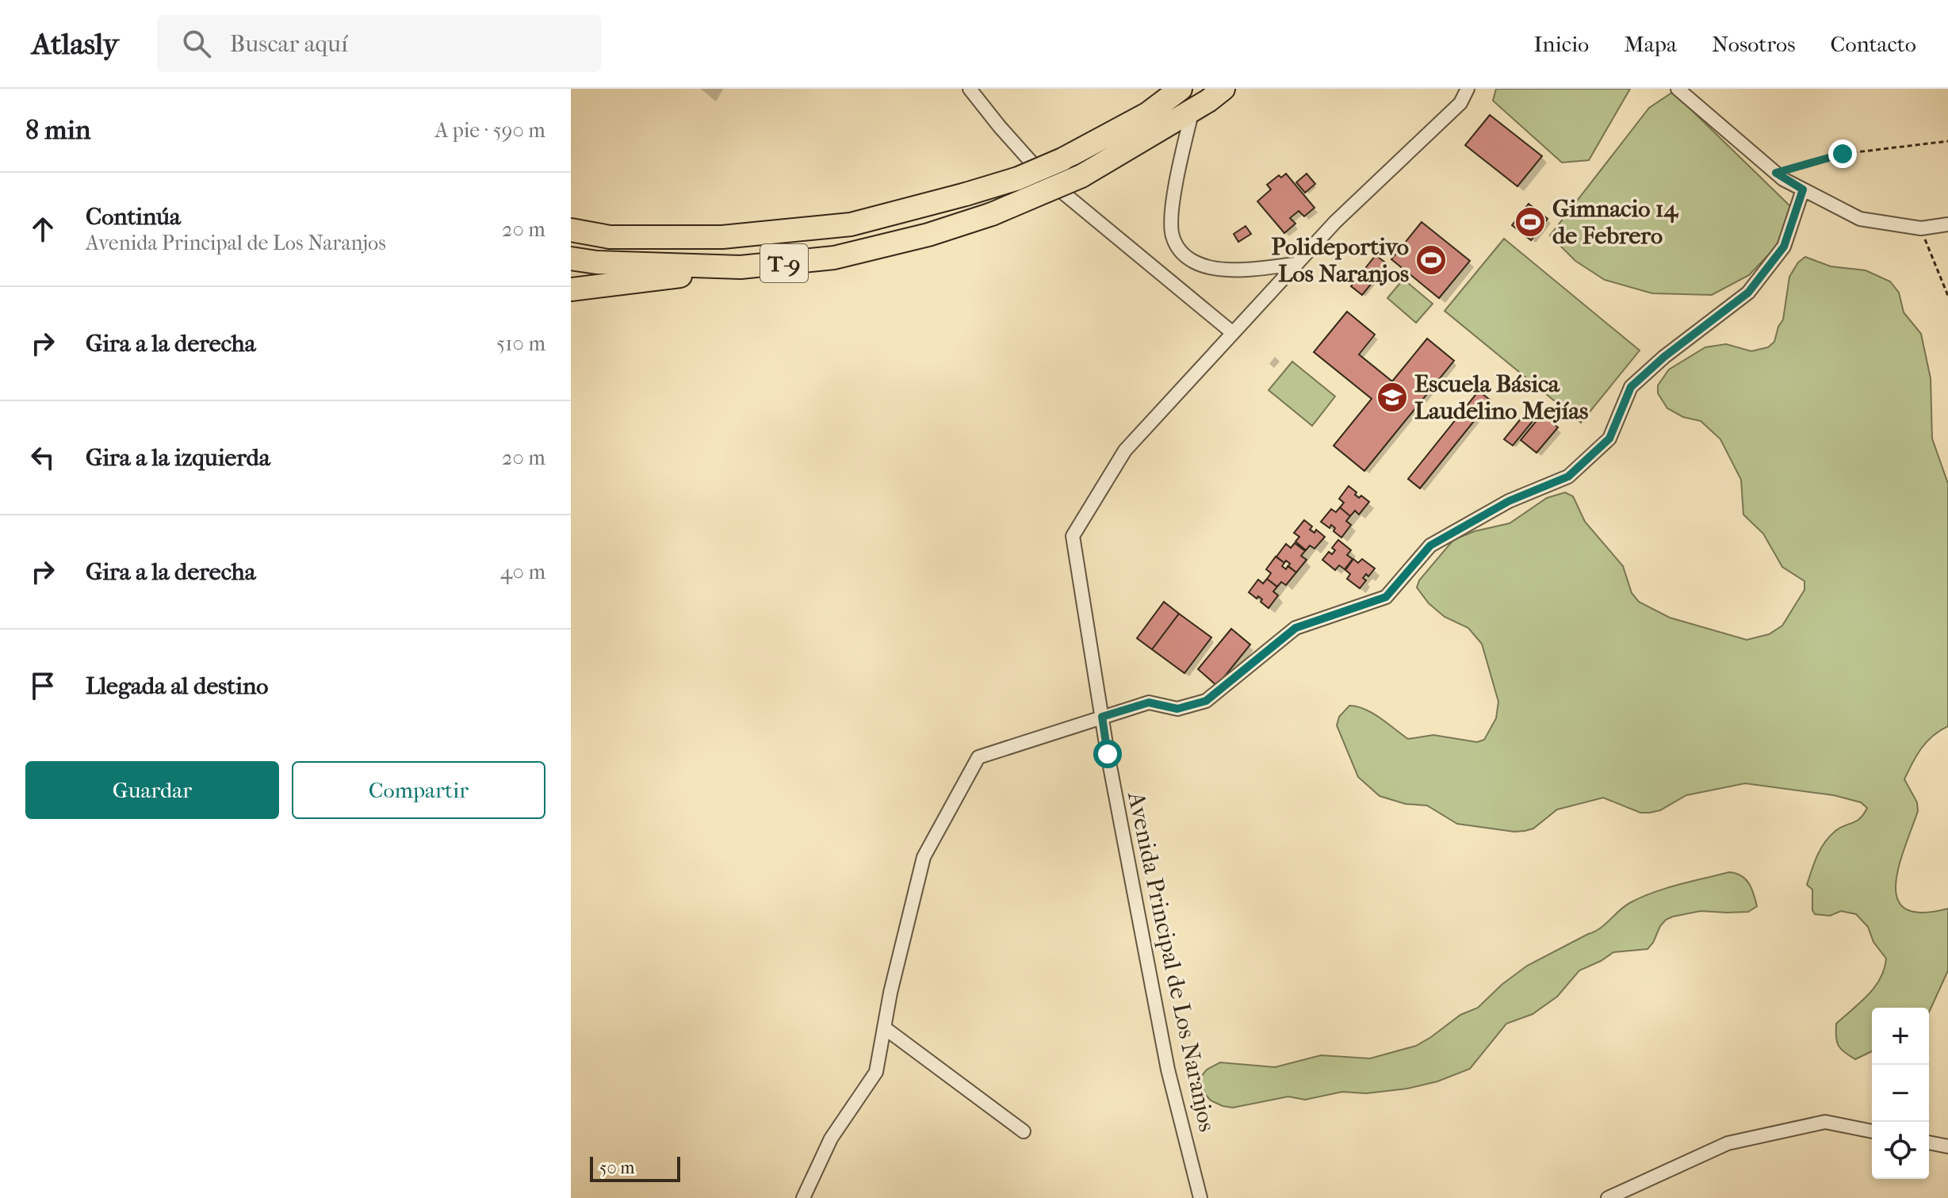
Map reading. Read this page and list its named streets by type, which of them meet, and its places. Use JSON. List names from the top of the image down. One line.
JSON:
{"streets":{"highway":["T-9"],"street":["Avenida Principal de Los Naranjos"]},"places":{"sports":["Gimnacio 14 de Febrero","Polideportivo Los Naranjos"],"school or university":["Escuela Básica Laudelino Mejías"]},"scale_bar":"50 m","page":{"header":"Atlasly","search":"Buscar aquí","nav":["Inicio","Mapa","Nosotros","Contacto"],"heading":["8 min","A pie · 590 m"],"list":[["Continúa","Avenida Principal de Los Naranjos","20 m"],["Gira a la derecha","510 m"],["Gira a la izquierda","20 m"],["Gira a la derecha","40 m"],"Llegada al destino"],"buttons":["Guardar","Compartir"],"map_buttons":["+","−"],"scale":"50 m"}}
